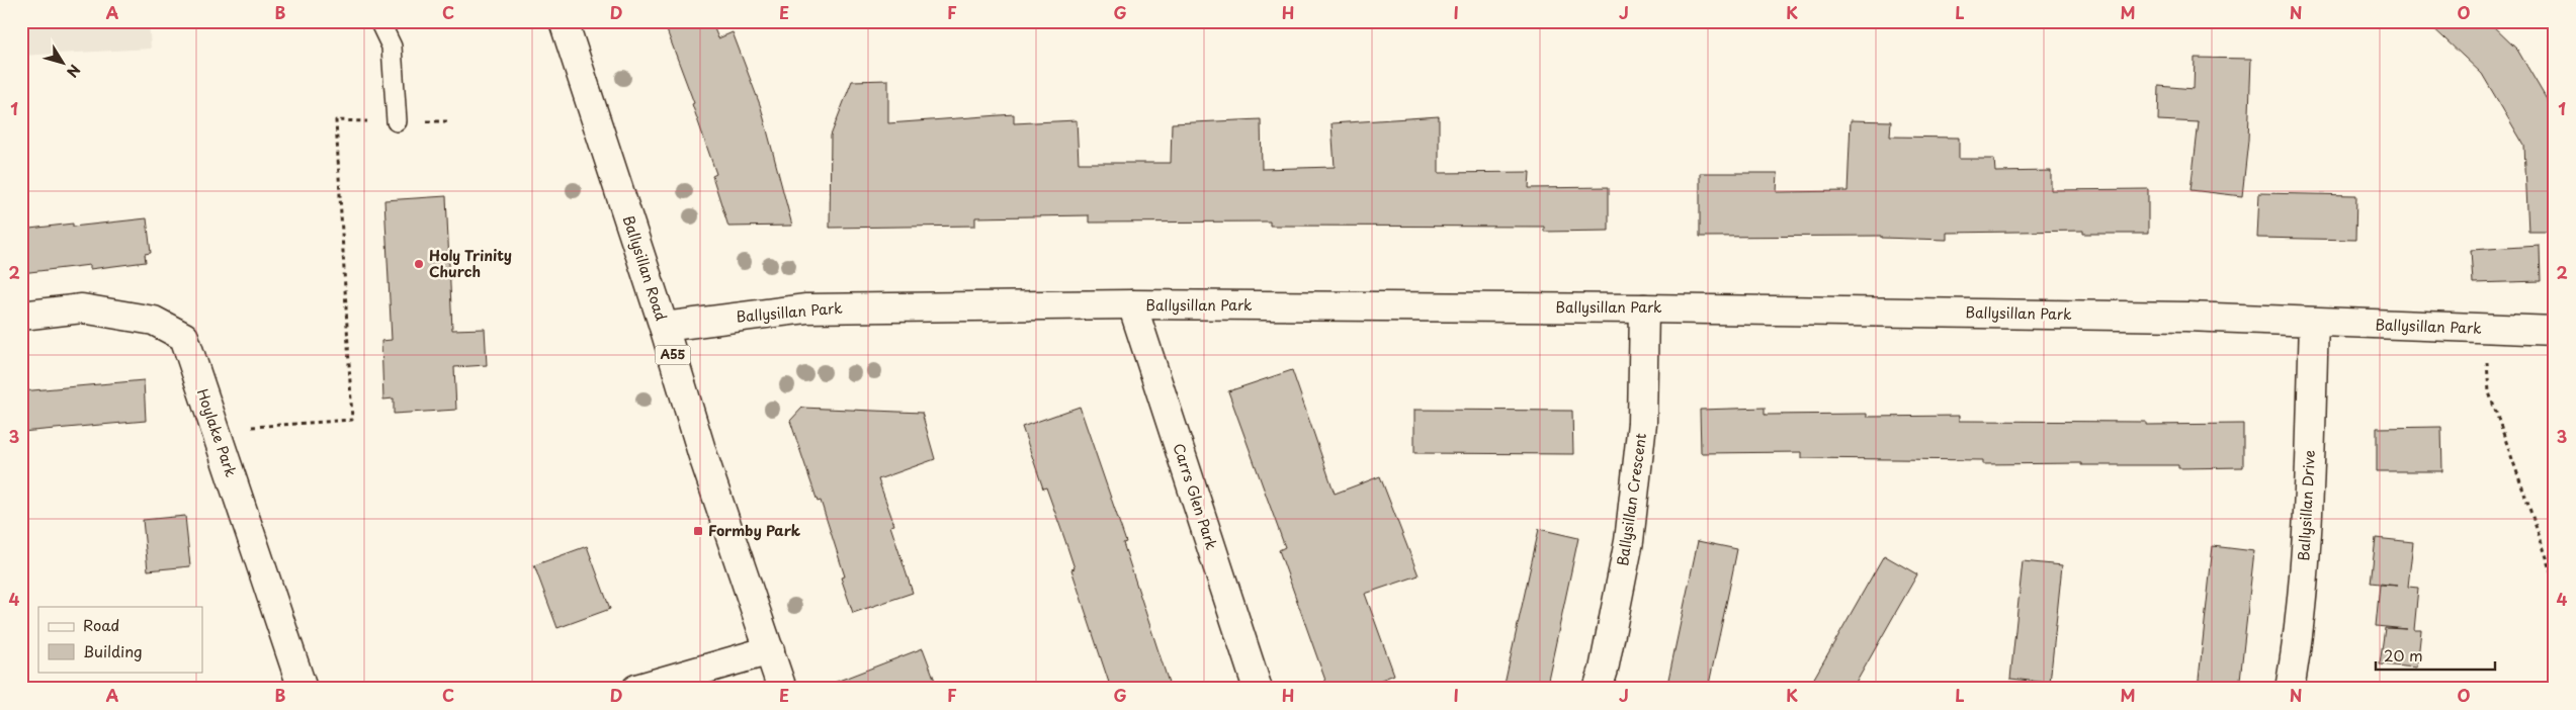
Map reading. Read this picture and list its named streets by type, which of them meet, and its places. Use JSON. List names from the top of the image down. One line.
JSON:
{"streets":{"main road":["Ballysillan Road","Ballysillan Park","A55","Hoylake Park","Carrs Glen Park","Ballysillan Crescent","Ballysillan Drive"]},"crossings":[["Ballysillan Road","Ballysillan Park"],["Ballysillan Park","Carrs Glen Park"],["Ballysillan Park","Ballysillan Crescent"],["Ballysillan Park","Ballysillan Drive"]],"places":{"other":["Holy Trinity Church"],"transit":["Formby Park"]},"legend":["Road","Building"],"scale_bar":"20 m","north":"bottom right","grid":{"columns":["A","B","C","D","E","F","G","H","I","J","K","L","M","N","O"],"rows":["1","2","3","4"]}}
